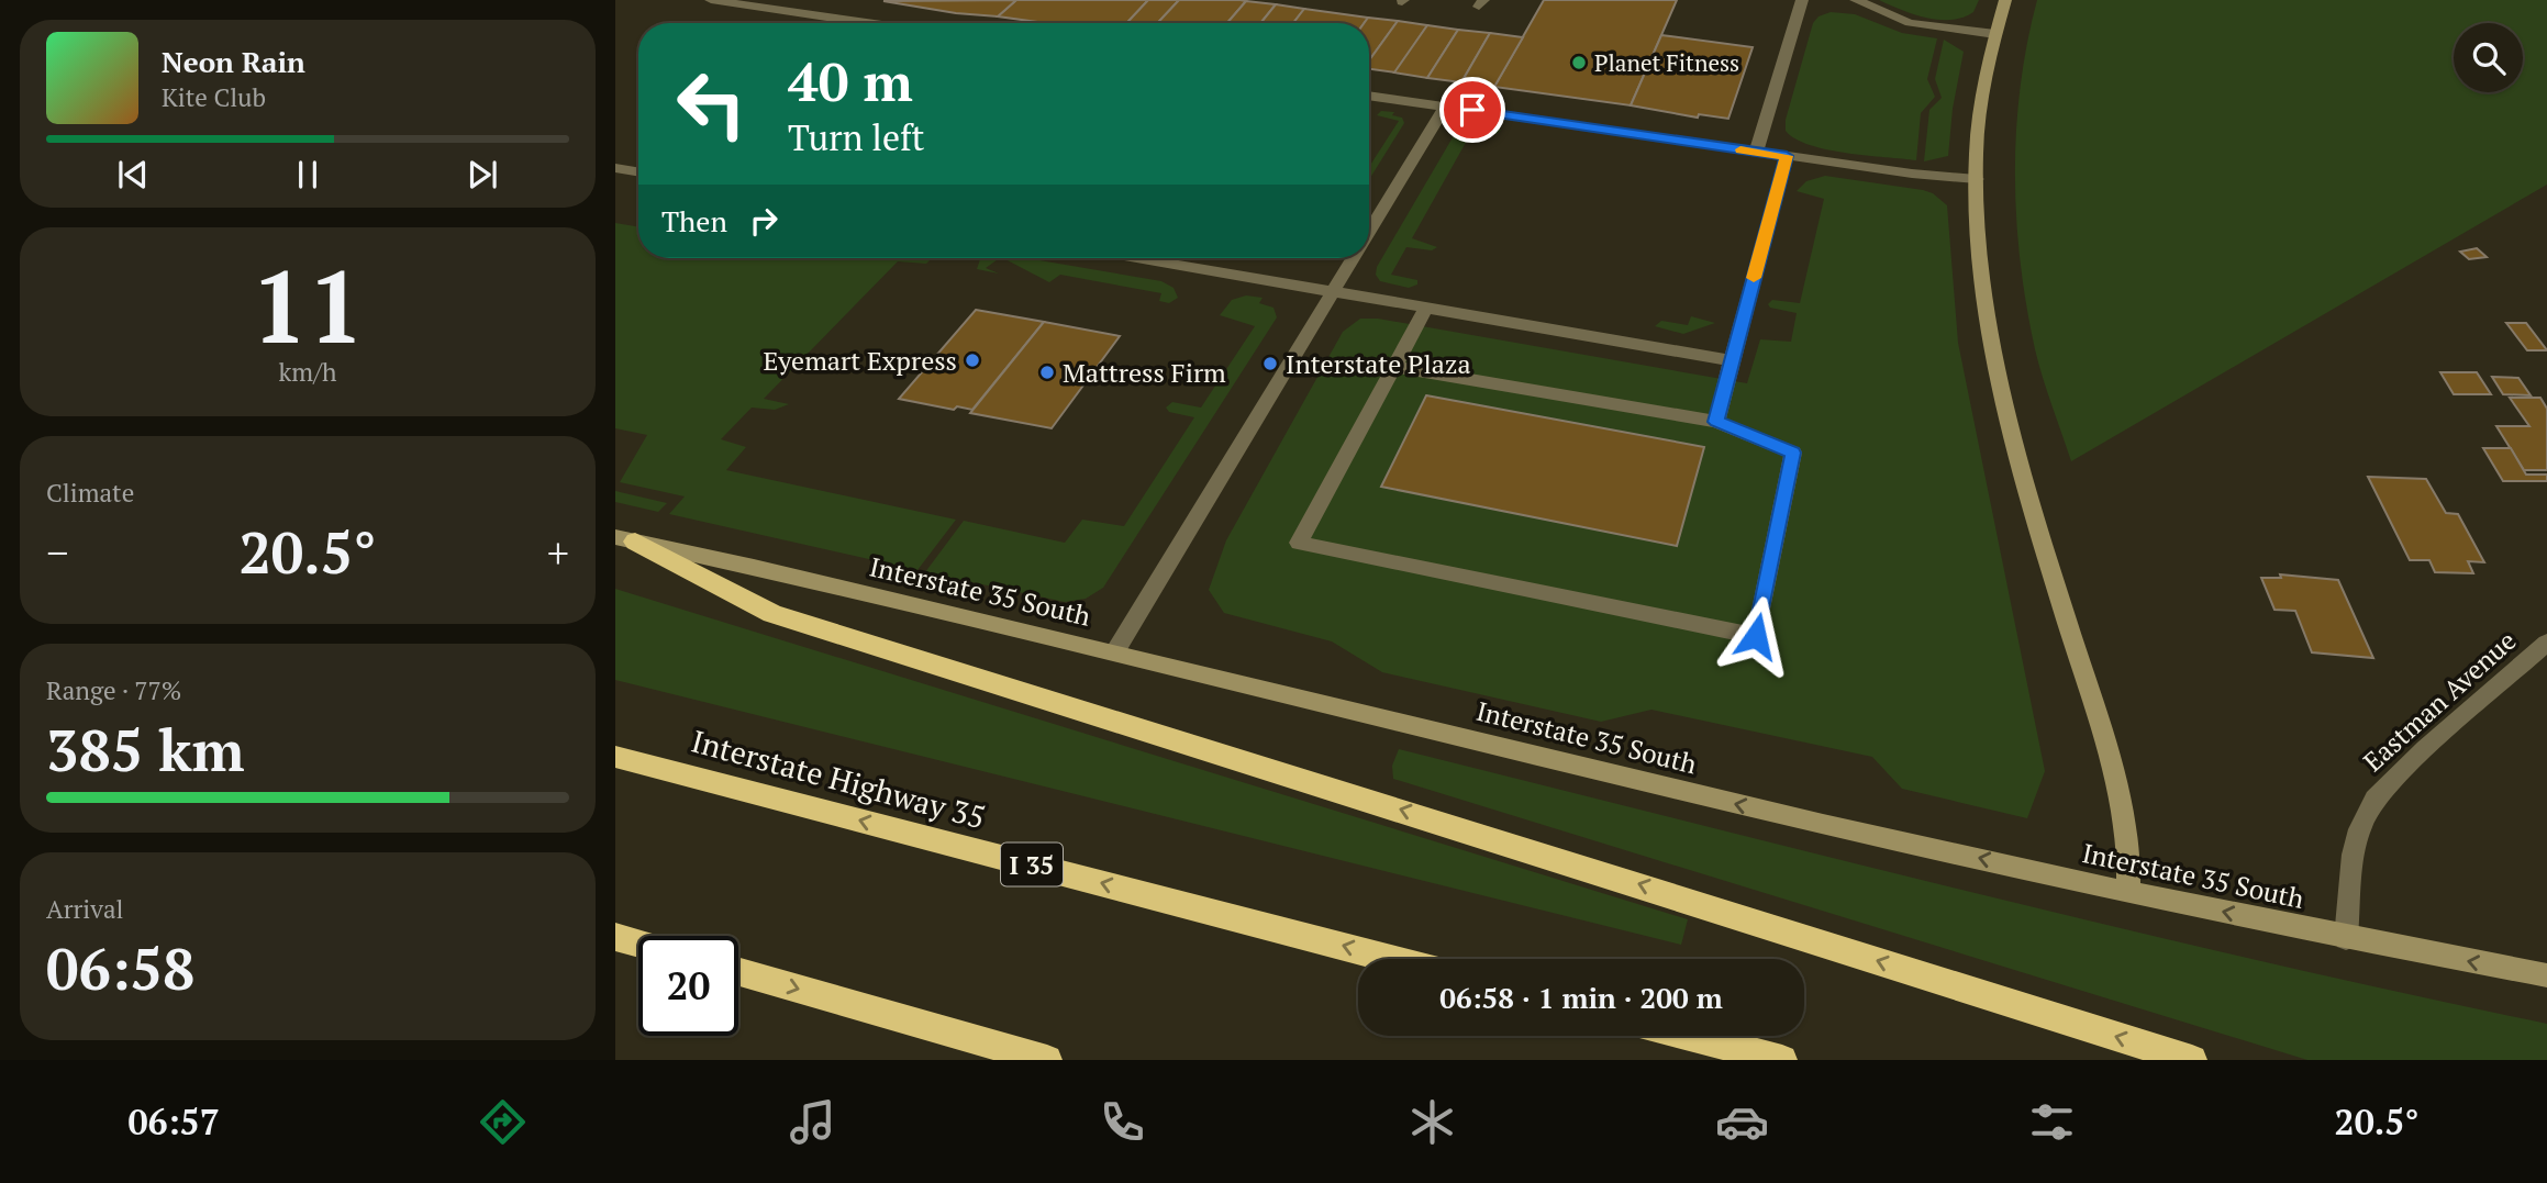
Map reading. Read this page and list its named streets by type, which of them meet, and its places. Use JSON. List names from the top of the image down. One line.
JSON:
{"streets":{"highway":["Interstate Highway 35","I 35"],"main road":["Interstate 35 South"],"street":["Eastman Avenue"]},"crossings":[["Interstate 35 South","Eastman Avenue"]],"one_way":["Interstate 35 South"],"places":["Planet Fitness","Eyemart Express","Interstate Plaza","Mattress Firm"],"page":{"turn":["40 m","Turn left"],"song":["Neon Rain","Kite Club"],"then":"Then","tile":[["11","km/h"],"Climate",["Range · 77%","385 km"],["Arrival","06:58"]],"heat":["−","20.5°","+"],"limit":"20","trip":"06:58 · 1 min · 200 m","tabs":["06:57","20.5°"]}}
